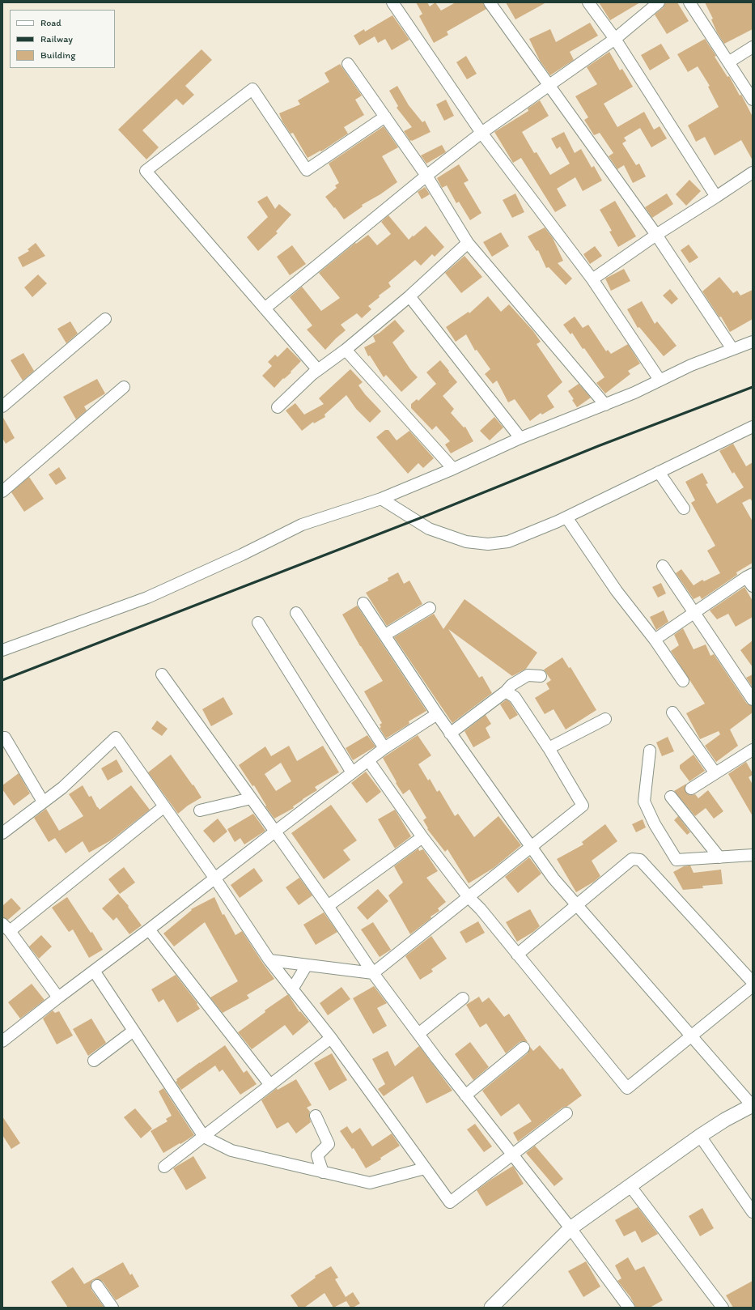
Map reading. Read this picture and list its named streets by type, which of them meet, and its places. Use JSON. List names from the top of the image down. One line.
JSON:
{"legend":["Road","Railway","Building"]}
